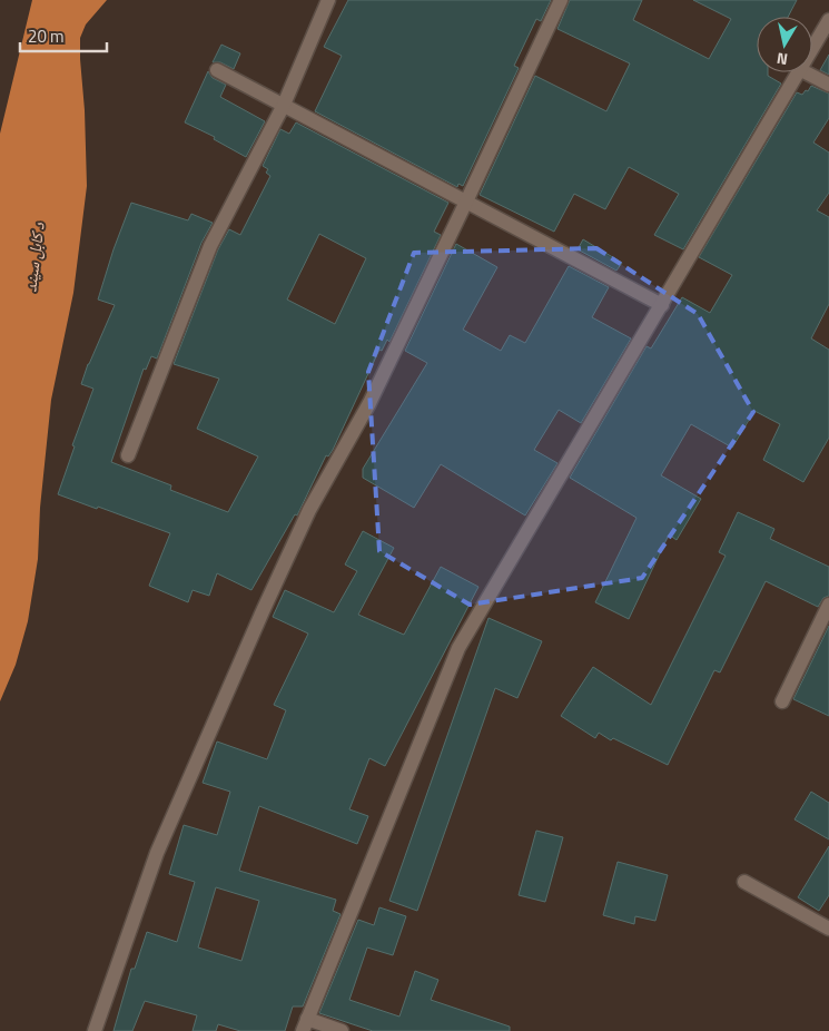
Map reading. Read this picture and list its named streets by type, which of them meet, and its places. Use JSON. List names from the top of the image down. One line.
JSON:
{"water":["د کابل سيند"],"scale_bar":"20 m","north":"bottom"}
